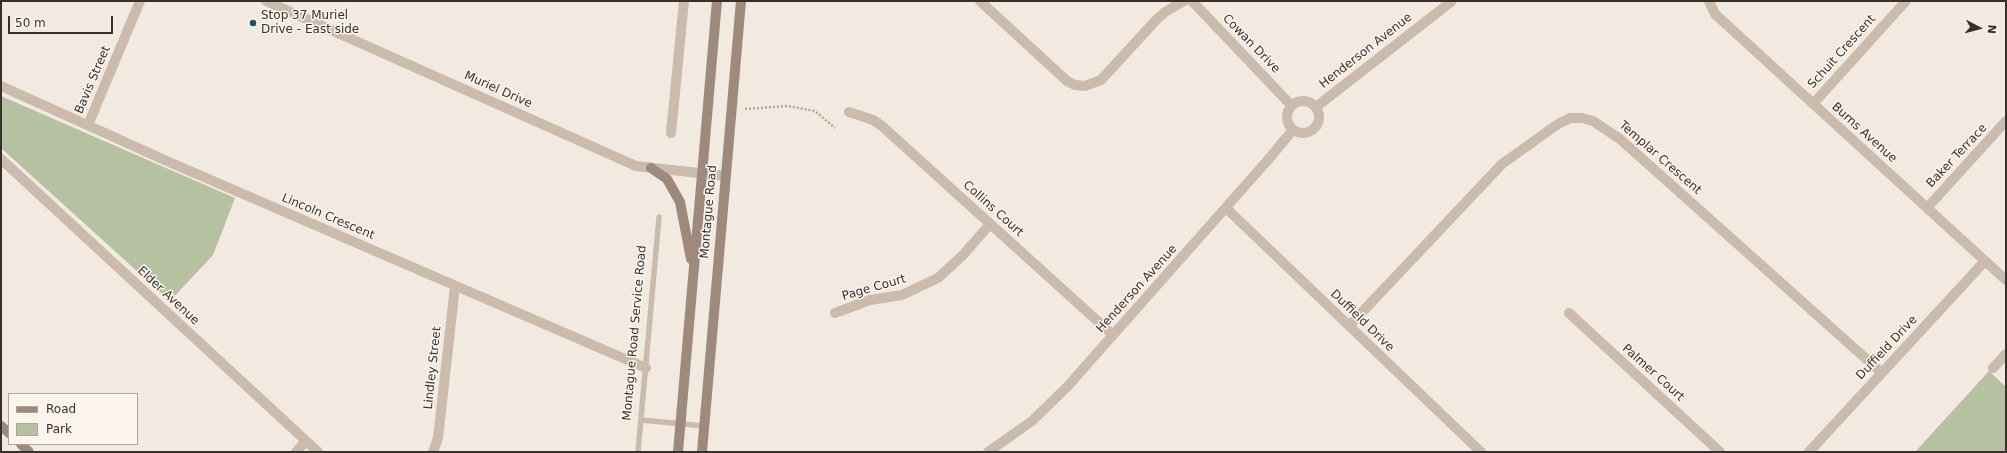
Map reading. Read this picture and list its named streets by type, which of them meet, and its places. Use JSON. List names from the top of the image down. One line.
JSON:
{"streets":{"main road":["Montague Road"],"street":["Cowan Drive","Henderson Avenue","Schuit Crescent","Bavis Street","Muriel Drive","Burns Avenue","Baker Terrace","Templar Crescent","Collins Court","Lincoln Crescent","Page Court","Elder Avenue","Duffield Drive","Lindley Street","Palmer Court"],"lane":["Montague Road Service Road"]},"crossings":[["Cowan Drive","Henderson Avenue"],["Henderson Avenue","Collins Court"],["Henderson Avenue","Duffield Drive"],["Schuit Crescent","Burns Avenue"],["Bavis Street","Lincoln Crescent"],["Muriel Drive","Montague Road"],["Burns Avenue","Baker Terrace"],["Burns Avenue","Duffield Drive"],["Templar Crescent","Duffield Drive"],["Collins Court","Page Court"],["Lincoln Crescent","Montague Road Service Road"],["Lincoln Crescent","Lindley Street"]],"places":["Stop 37 Muriel Drive - East side"],"legend":["Road","Park"],"scale_bar":"50 m","north":"right"}
